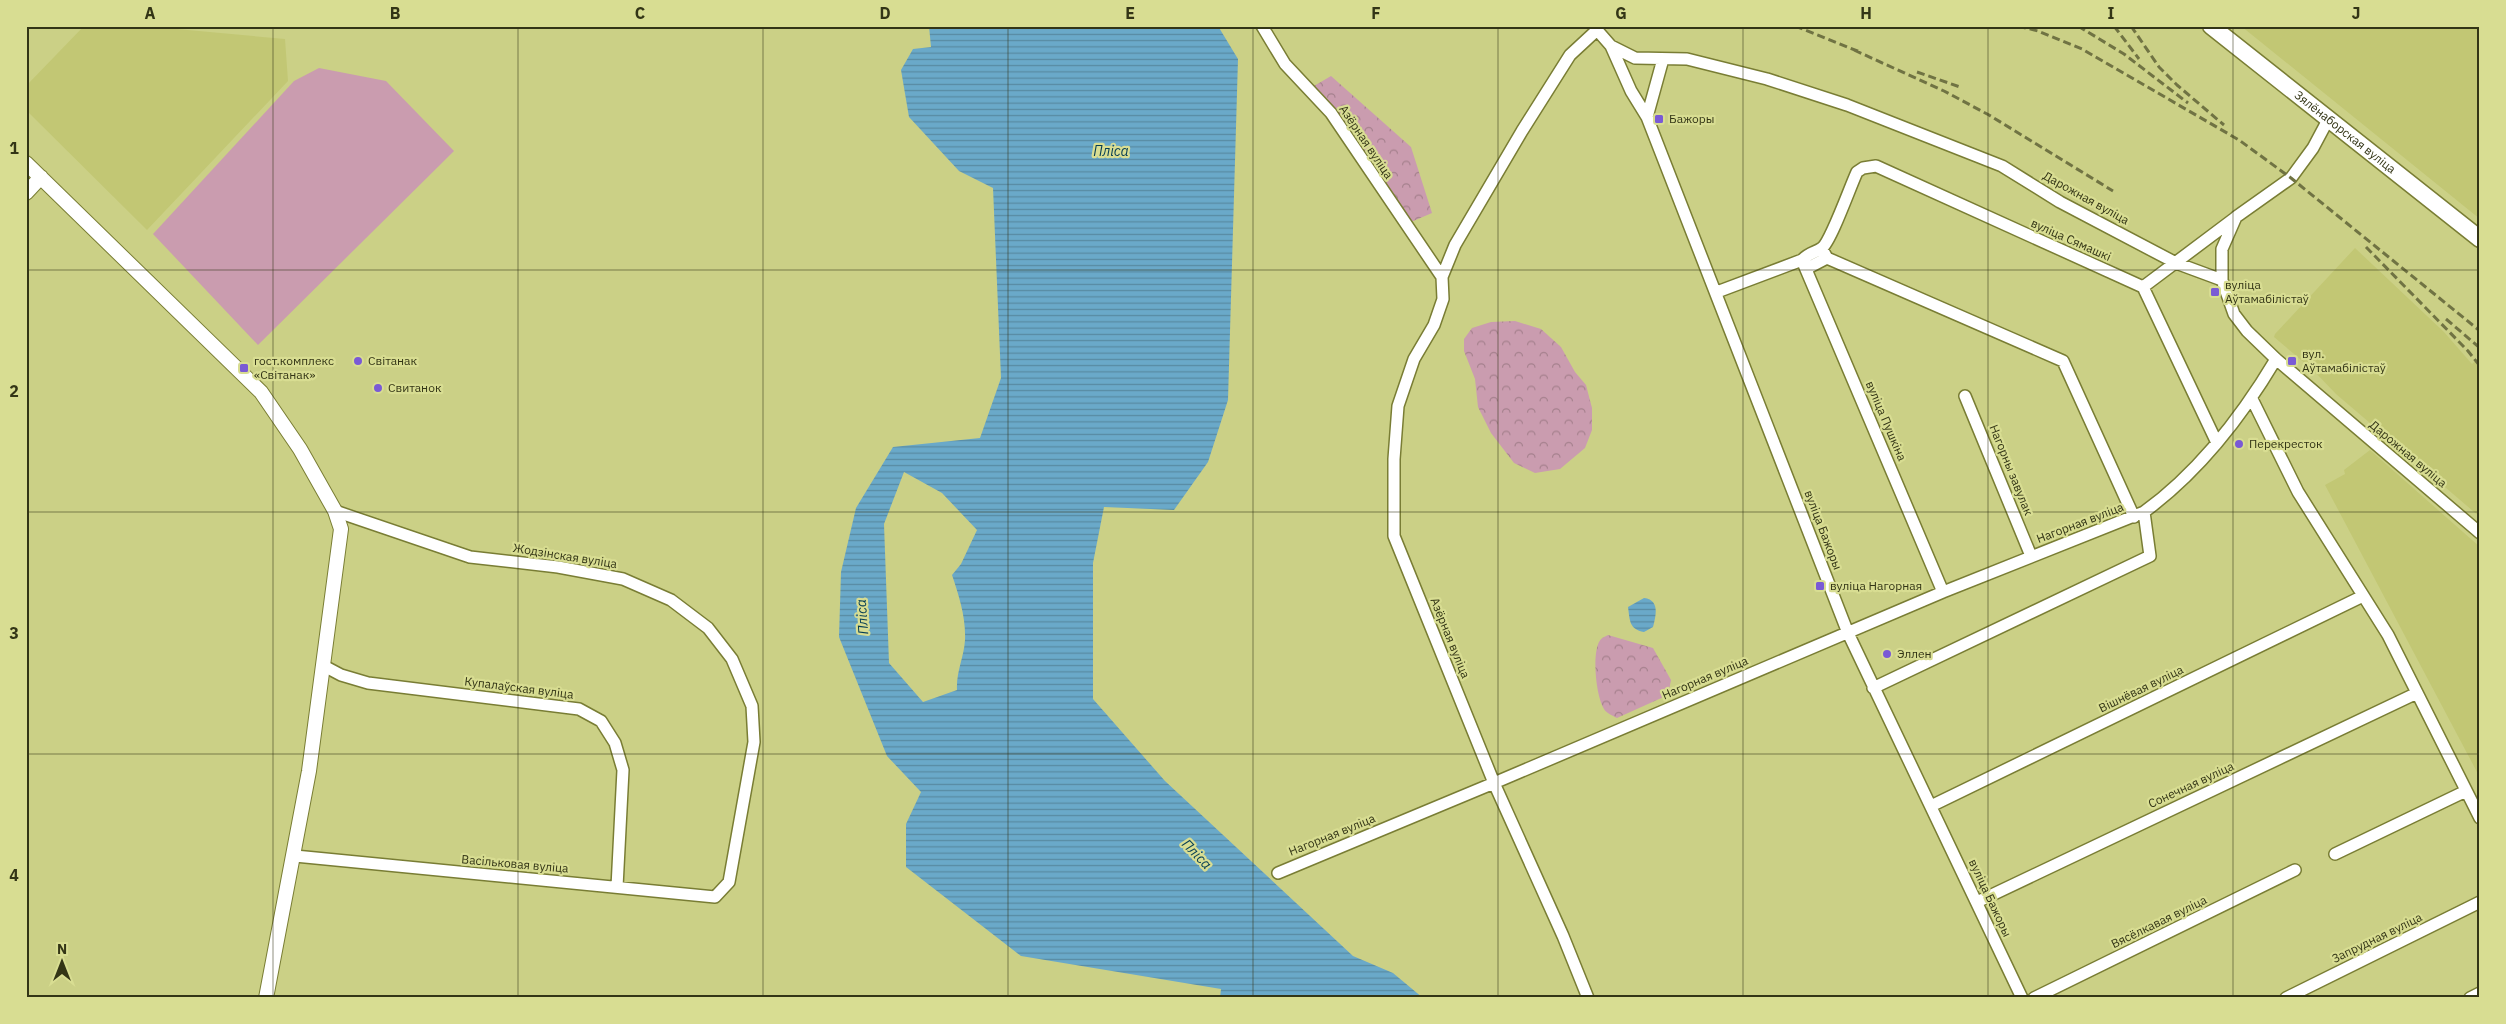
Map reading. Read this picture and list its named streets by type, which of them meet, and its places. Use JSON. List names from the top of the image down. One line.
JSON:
{"streets":{"main road":["Зялёнаборская вуліца"],"street":["Азёрная вуліца","Дарожная вуліца","вуліца Сямашкі","вуліца Пушкіна","Нагорны завулак","Нагорная вуліца","вуліца Бажоры","Жодзінская вуліца","Купалаўская вуліца","Вішнёвая вуліца","Сонечная вуліца","Васільковая вуліца","Вясёлкавая вуліца","Запрудная вуліца"]},"crossings":[["Азёрная вуліца","Дарожная вуліца"],["Азёрная вуліца","Нагорная вуліца"],["Дарожная вуліца","Нагорная вуліца"],["Дарожная вуліца","вуліца Бажоры"],["вуліца Пушкіна","Нагорная вуліца"],["Нагорны завулак","Нагорная вуліца"],["Нагорная вуліца","вуліца Бажоры"],["вуліца Бажоры","Вішнёвая вуліца"],["вуліца Бажоры","Сонечная вуліца"],["Жодзінская вуліца","Васільковая вуліца"],["Купалаўская вуліца","Васільковая вуліца"]],"water":["Пліса"],"places":{"transit":["Бажоры","вуліца Аўтамабілістаў","вул. Аўтамабілістаў","гост.комплекс «Світанак»","вуліца Нагорная"],"other":["Світанак","Свитанок","Перекресток","Эллен"]},"north":"top","grid":{"columns":["A","B","C","D","E","F","G","H","I","J"],"rows":["1","2","3","4"]}}
